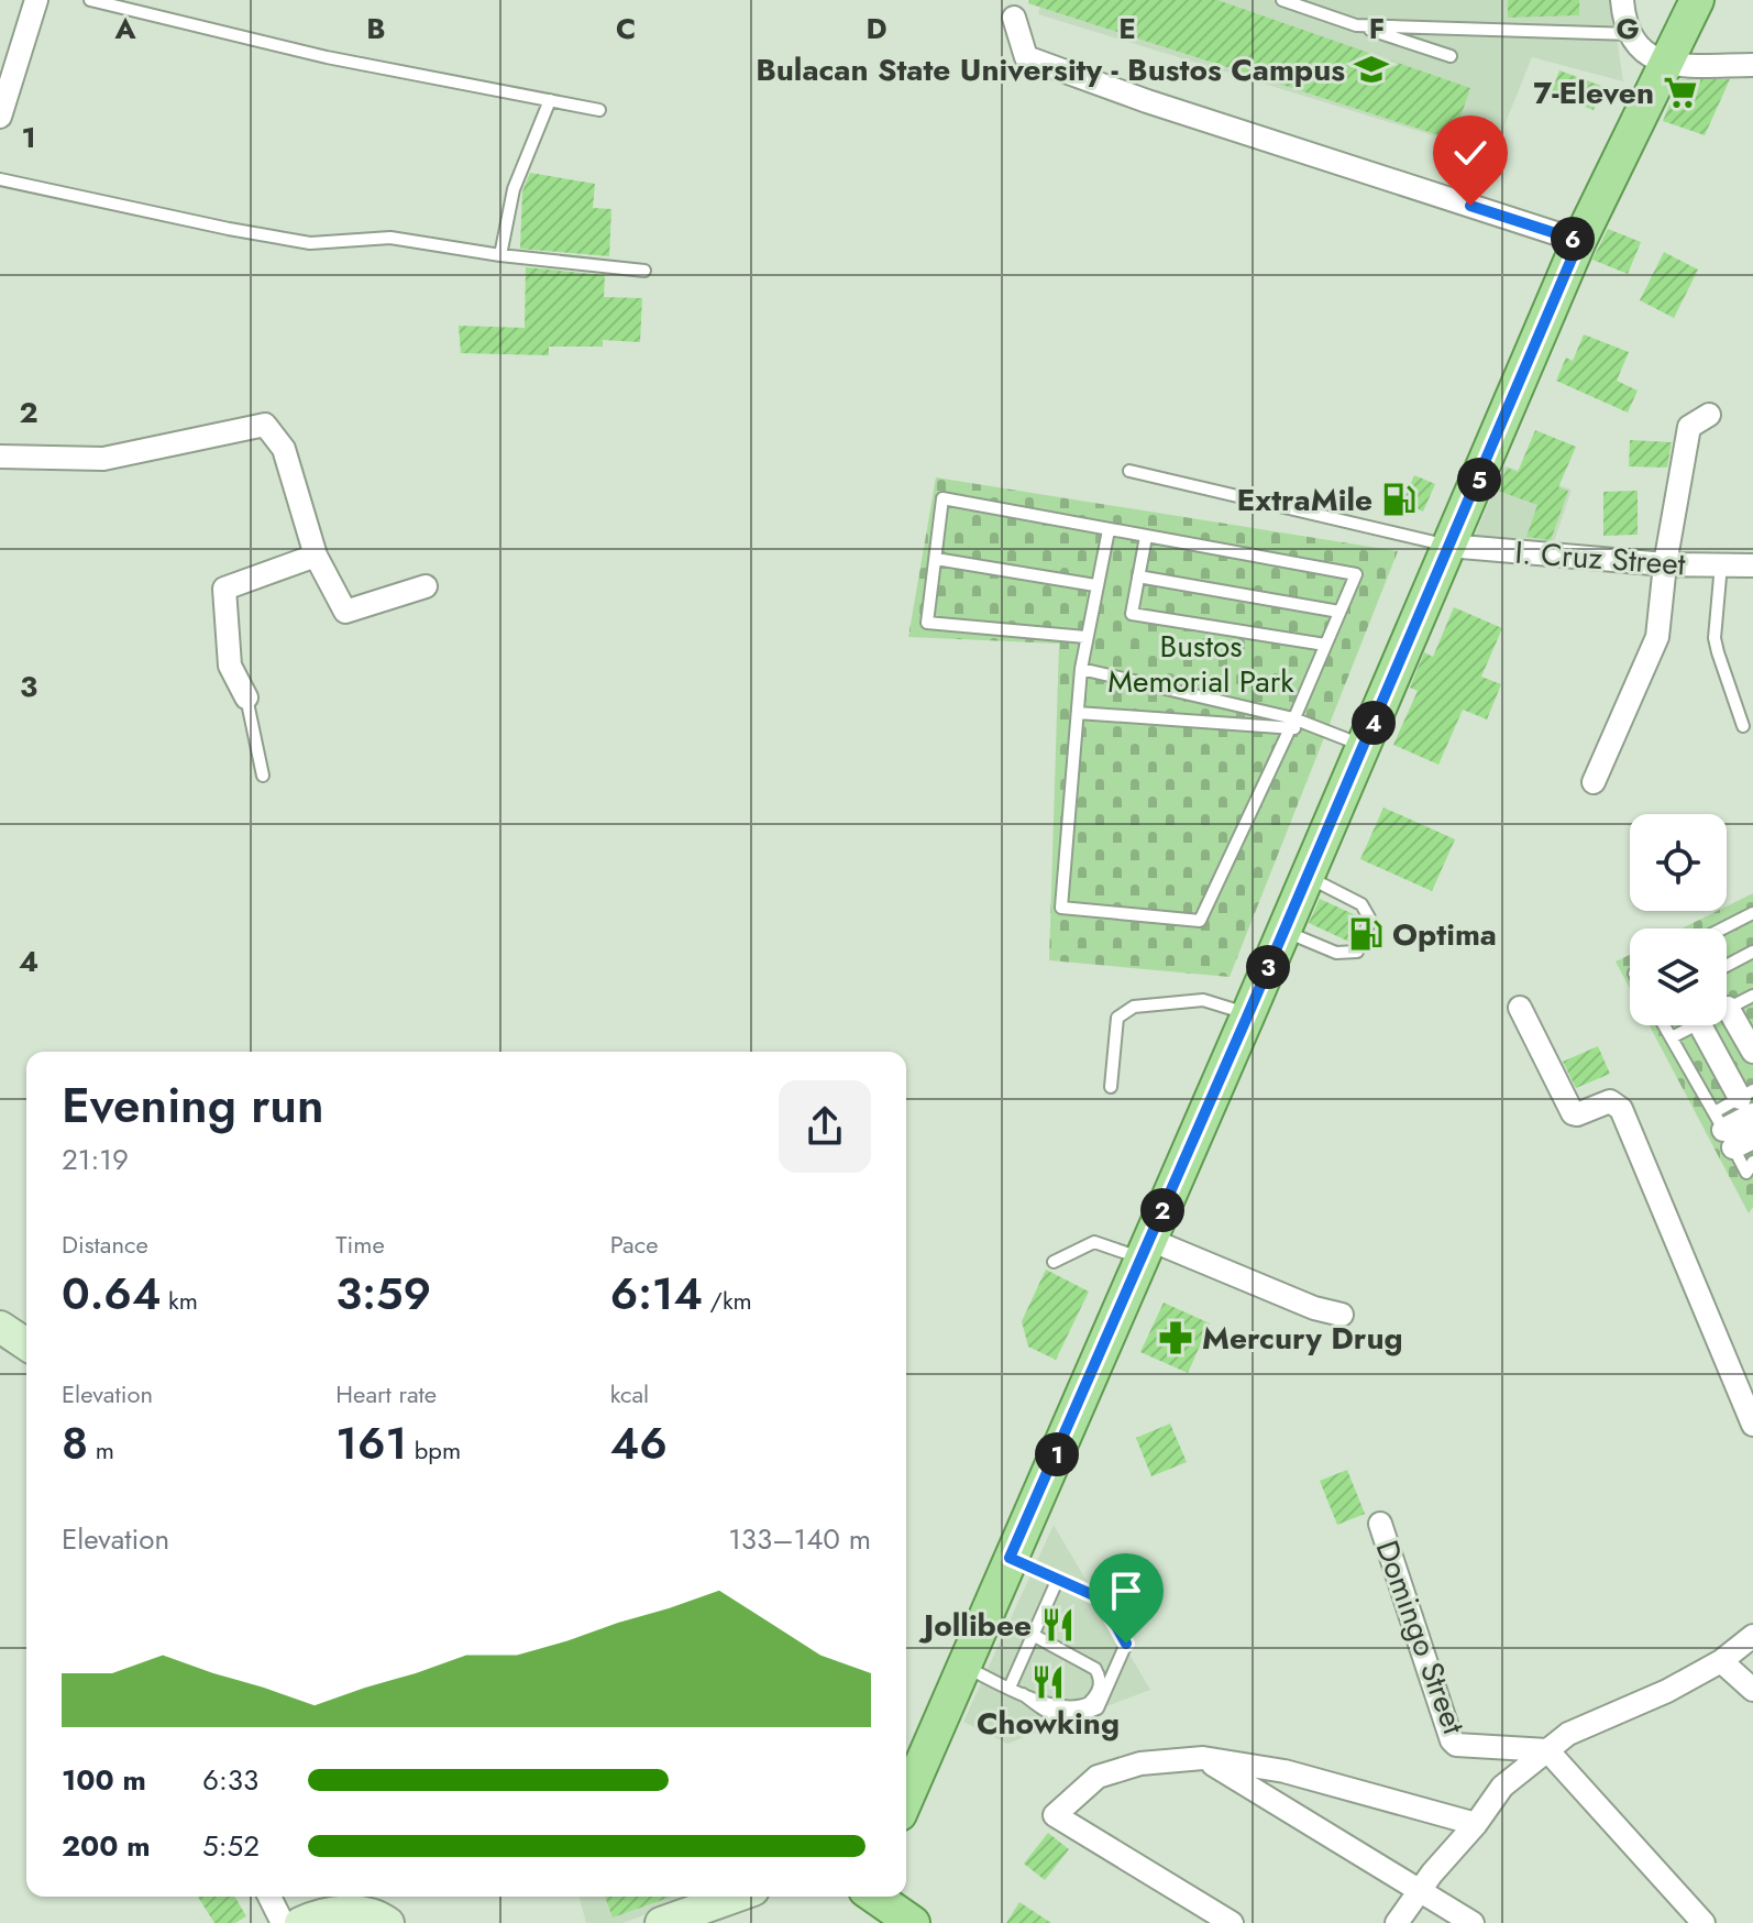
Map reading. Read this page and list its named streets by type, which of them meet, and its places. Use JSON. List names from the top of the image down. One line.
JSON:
{"streets":{"street":["I. Cruz Street","Domingo Street"]},"parks":["Bustos Memorial Park"],"places":{"school or university":["Bulacan State University - Bustos Campus"],"supermarket":["7-Eleven"],"fuel station":["ExtraMile","Optima"],"pharmacy":["Mercury Drug"],"restaurant":["Jollibee","Chowking"]},"page":{"pins":["6","5","4","3","2","1"],"heading":["Evening run","21:19"],"stats":[["Distance","0.64 km"],["Time","3:59"],["Pace","6:14 /km"],["Elevation","8 m"],["Heart rate","161 bpm"],["kcal","46"]],"chart":["Elevation","133–140 m"],"list":[{"name":"100 m","note":"6:33"},{"name":"200 m","note":"5:52"}]},"grid":{"columns":["A","B","C","D","E","F","G"],"rows":["1","2","3","4"]}}
